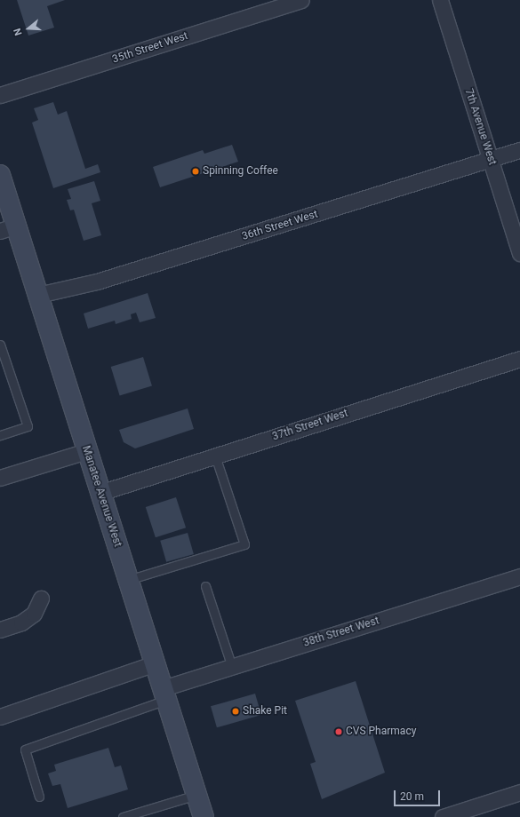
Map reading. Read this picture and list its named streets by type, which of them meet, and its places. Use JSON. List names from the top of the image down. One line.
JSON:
{"streets":{"main road":["Manatee Avenue West"],"street":["35th Street West","7th Avenue West","36th Street West","37th Street West","38th Street West"]},"crossings":[["7th Avenue West","36th Street West"],["36th Street West","Manatee Avenue West"],["37th Street West","Manatee Avenue West"],["Manatee Avenue West","38th Street West"]],"places":["Spinning Coffee","Shake Pit","CVS Pharmacy"],"scale_bar":"20 m","north":"left"}
